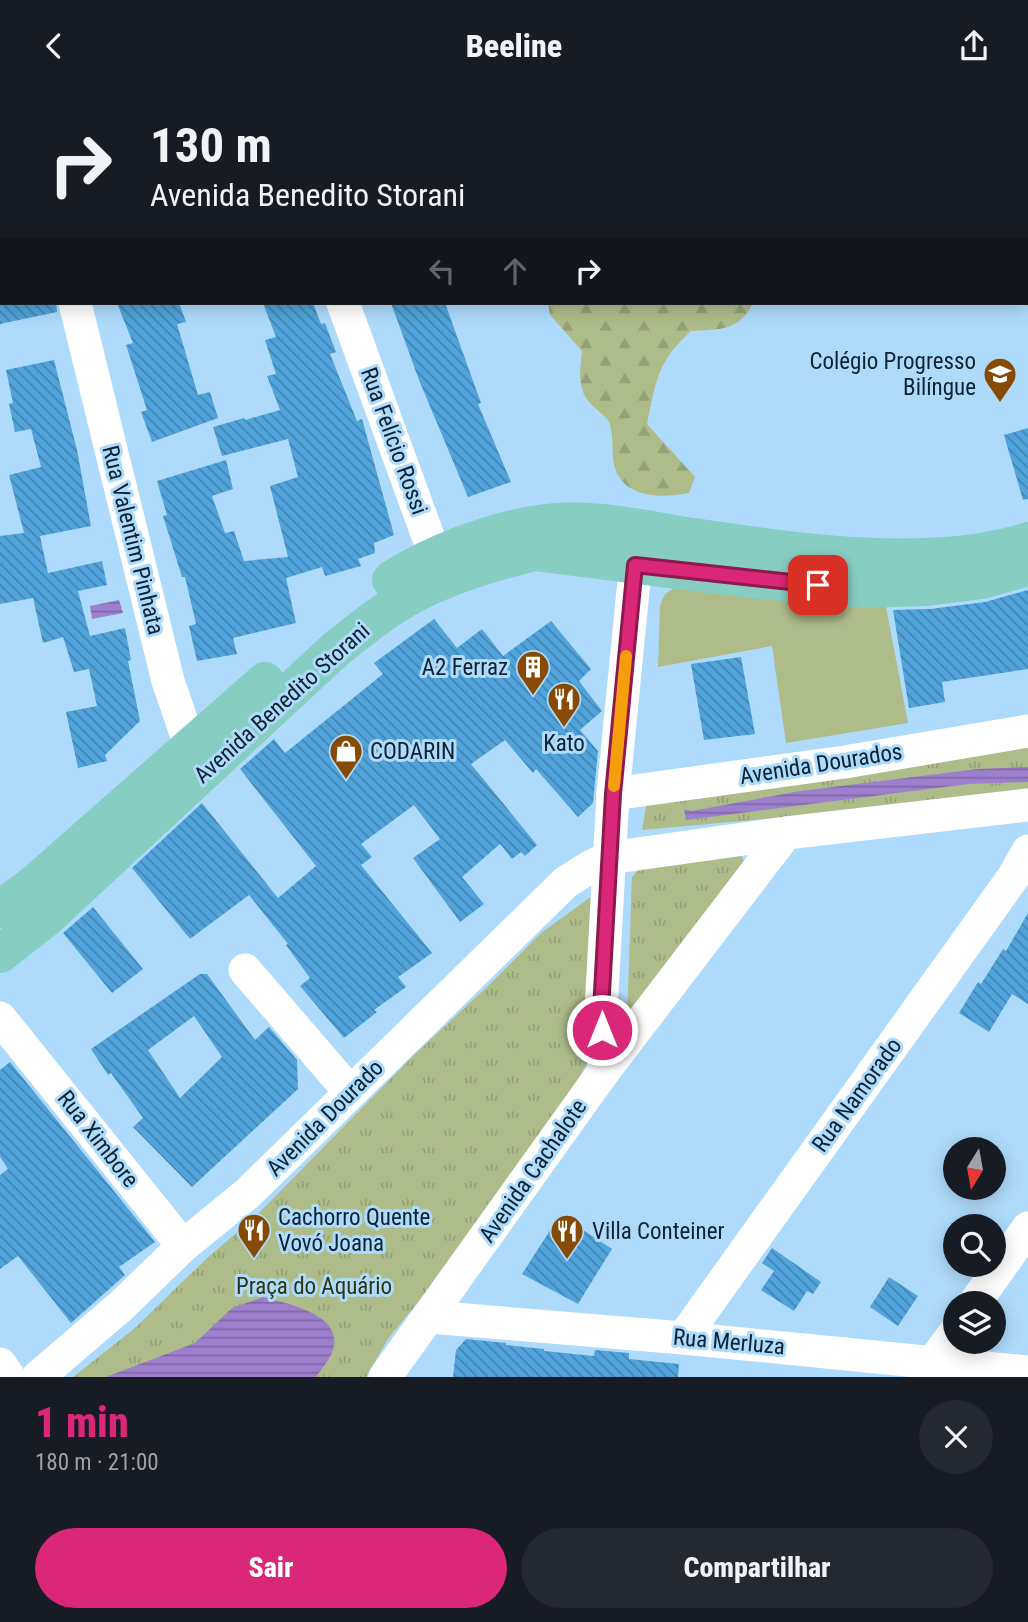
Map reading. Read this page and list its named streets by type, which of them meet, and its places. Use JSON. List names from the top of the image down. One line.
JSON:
{"streets":{"main road":["Avenida Benedito Storani"],"street":["Rua Felício Rossi","Rua Valentim Pinhata","Avenida Dourados","Rua Namorado","Avenida Dourado","Rua Ximbore","Avenida Cachalote","Rua Merluza"]},"crossings":[["Rua Felício Rossi","Avenida Benedito Storani"],["Rua Valentim Pinhata","Avenida Benedito Storani"],["Rua Namorado","Rua Merluza"],["Avenida Dourado","Rua Ximbore"],["Avenida Cachalote","Rua Merluza"]],"parks":["Praça do Aquário"],"places":{"school or university":["Colégio Progresso Bilíngue"],"building":["A2 Ferraz"],"restaurant":["Kato","Cachorro Quente Vovó Joana","Villa Conteiner"],"shop":["CODARIN"]},"north":"bottom","page":{"header":"Beeline","turn":["130 m","Avenida Benedito Storani"],"heading":["1 min","180 m · 21:00"],"buttons":["Sair","Compartilhar"]}}
